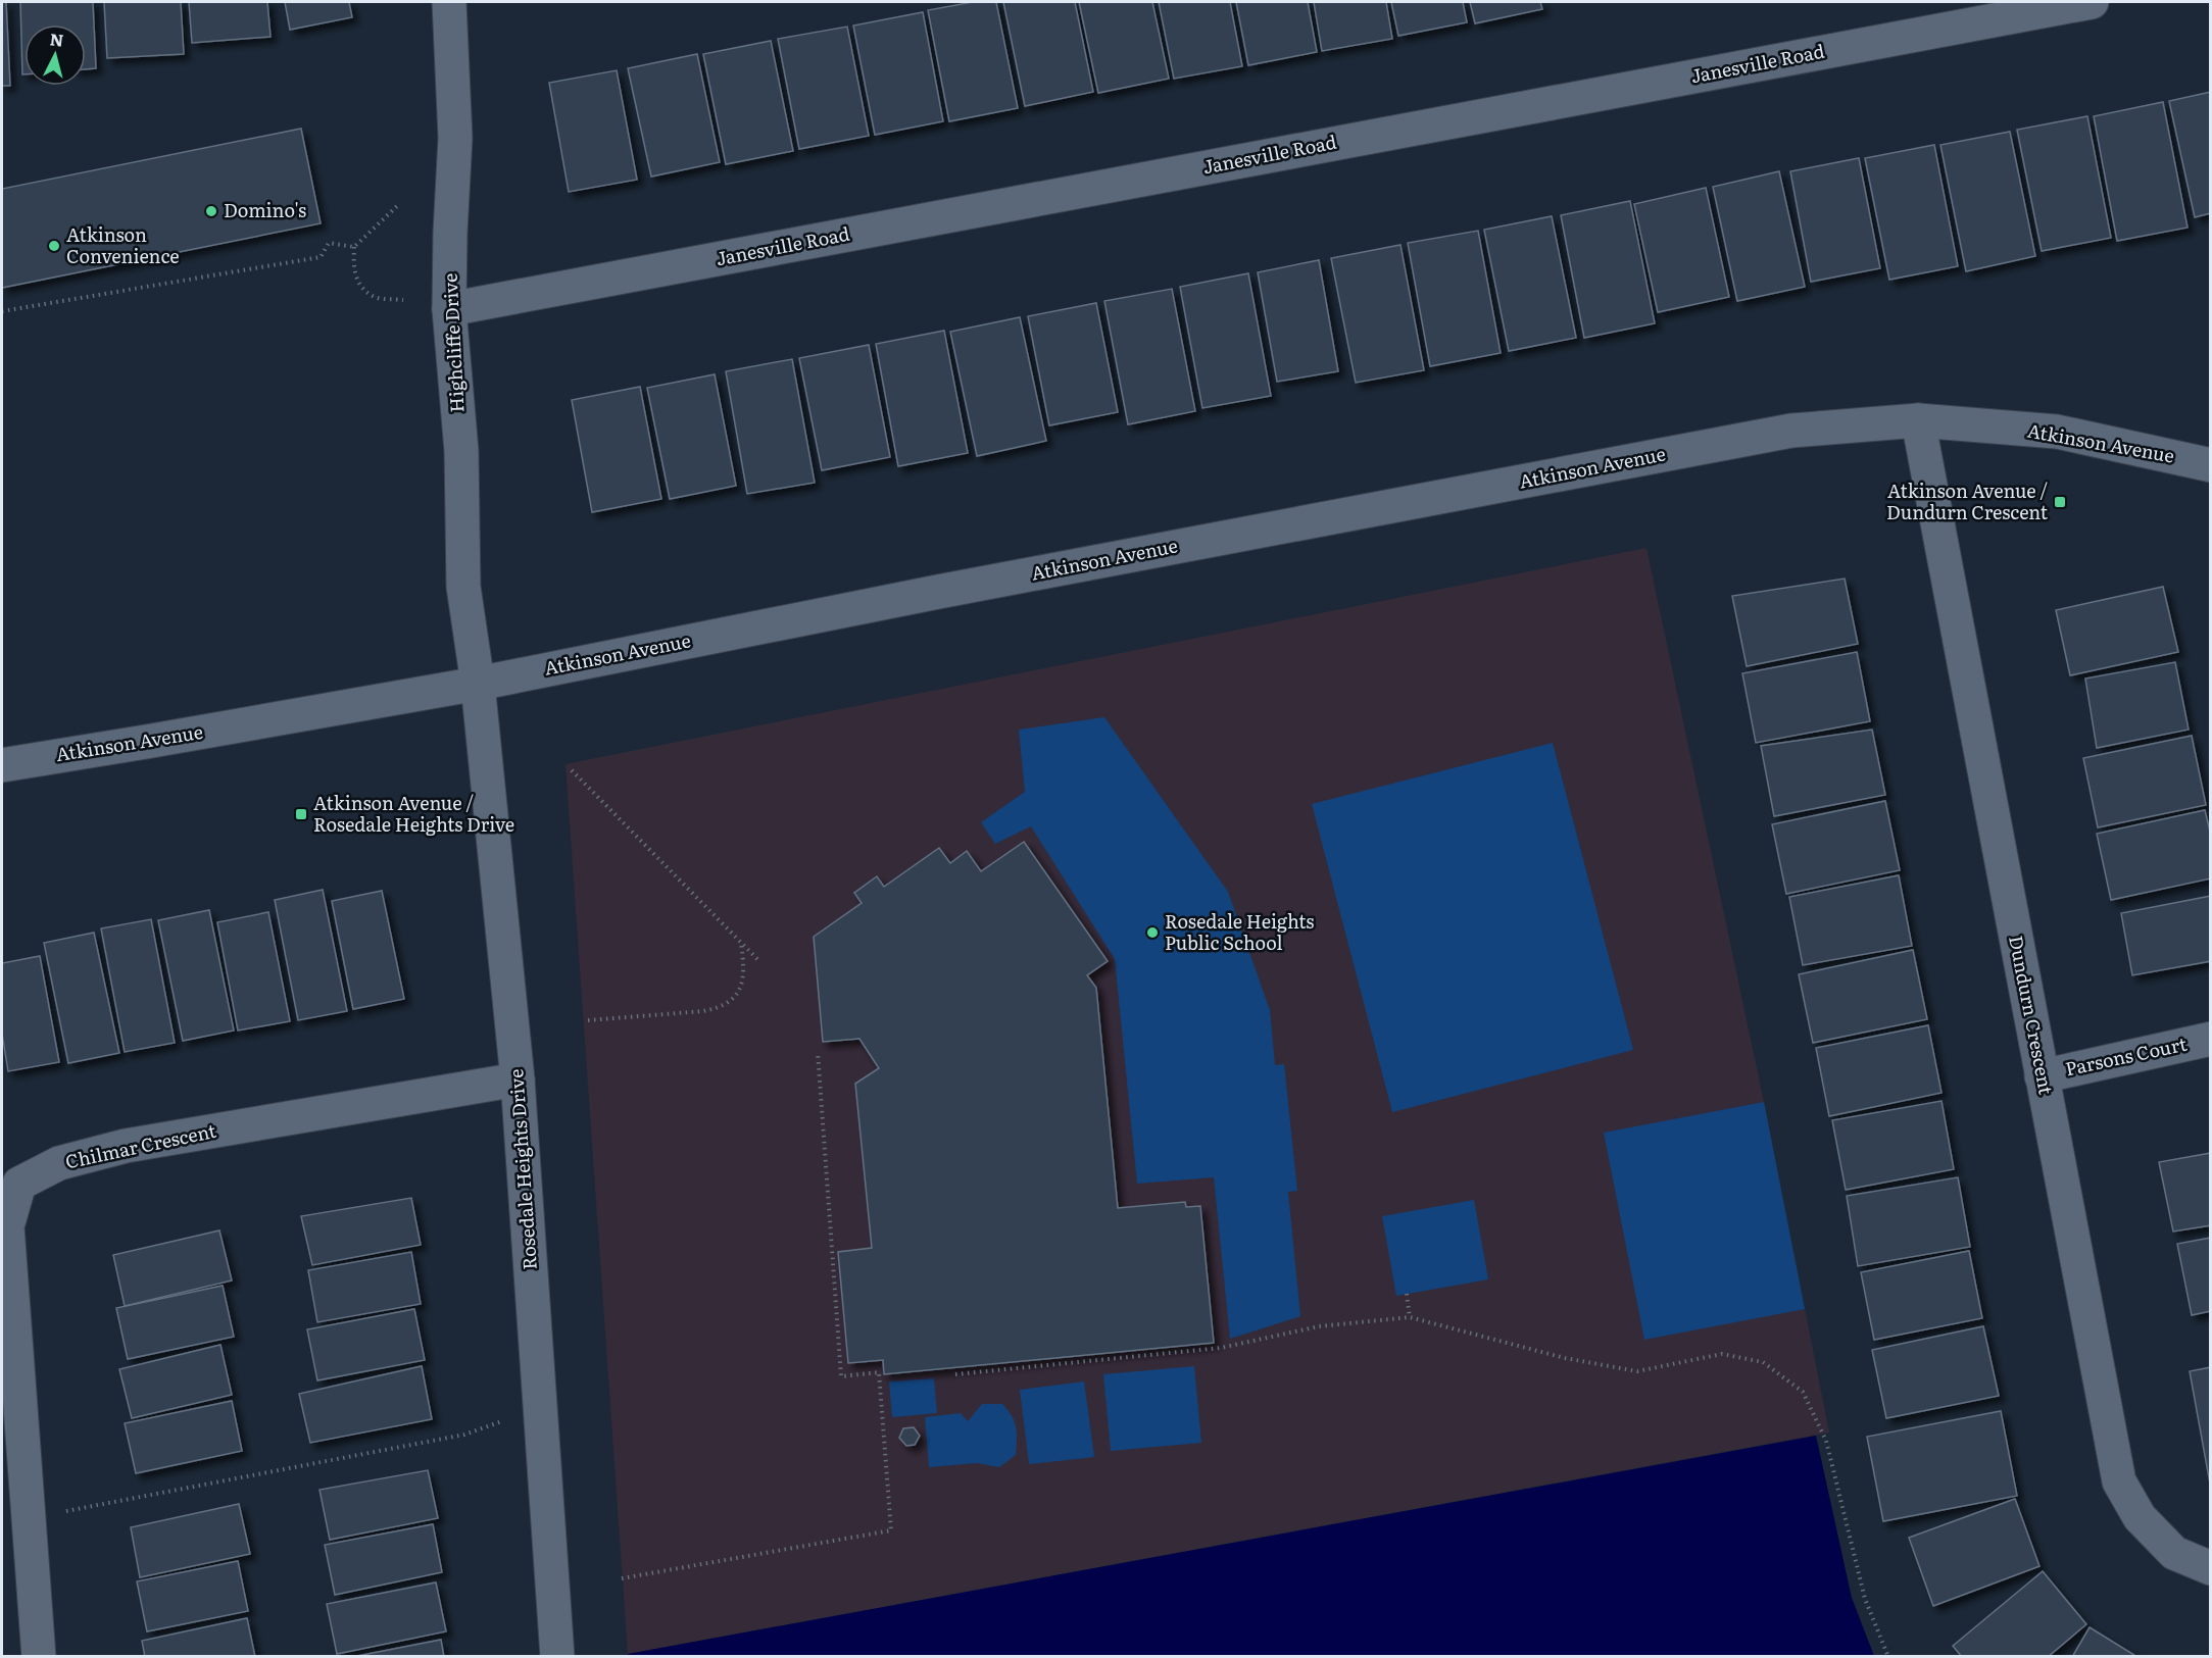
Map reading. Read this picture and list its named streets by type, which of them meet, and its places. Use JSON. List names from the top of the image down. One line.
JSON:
{"streets":{"street":["Janesville Road","Highcliffe Drive","Atkinson Avenue","Dundurn Crescent","Parsons Court","Chilmar Crescent","Rosedale Heights Drive"]},"crossings":[["Janesville Road","Highcliffe Drive"],["Highcliffe Drive","Atkinson Avenue"],["Highcliffe Drive","Rosedale Heights Drive"],["Atkinson Avenue","Dundurn Crescent"],["Atkinson Avenue","Rosedale Heights Drive"],["Dundurn Crescent","Parsons Court"],["Chilmar Crescent","Rosedale Heights Drive"]],"places":{"other":["Domino's","Atkinson Convenience","Rosedale Heights Public School"],"transit":["Atkinson Avenue / Dundurn Crescent","Atkinson Avenue / Rosedale Heights Drive"]},"north":"top"}
